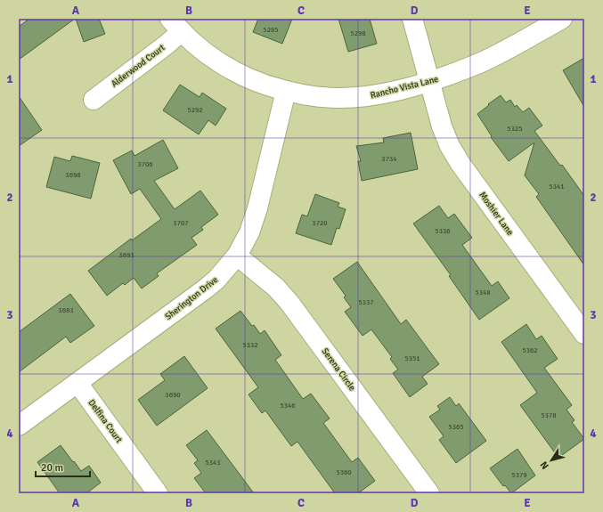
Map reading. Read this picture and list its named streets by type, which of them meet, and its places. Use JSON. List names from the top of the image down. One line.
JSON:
{"streets":{"street":["Alderwood Court","Rancho Vista Lane","Moshier Lane","Sherington Drive","Serena Circle","Delfina Court"]},"crossings":[["Alderwood Court","Rancho Vista Lane"],["Rancho Vista Lane","Moshier Lane"],["Rancho Vista Lane","Sherington Drive"],["Sherington Drive","Serena Circle"],["Sherington Drive","Delfina Court"]],"house_numbers":["5285","5298","5292","5325","3734","3706","3698","5341","3707","3720","5336","3693","5348","5337","3683","5332","5362","5351","3690","5346","5378","5365","5343","5360","5379"],"scale_bar":"20 m","north":"bottom left","grid":{"columns":["A","B","C","D","E"],"rows":["1","2","3","4"]}}
